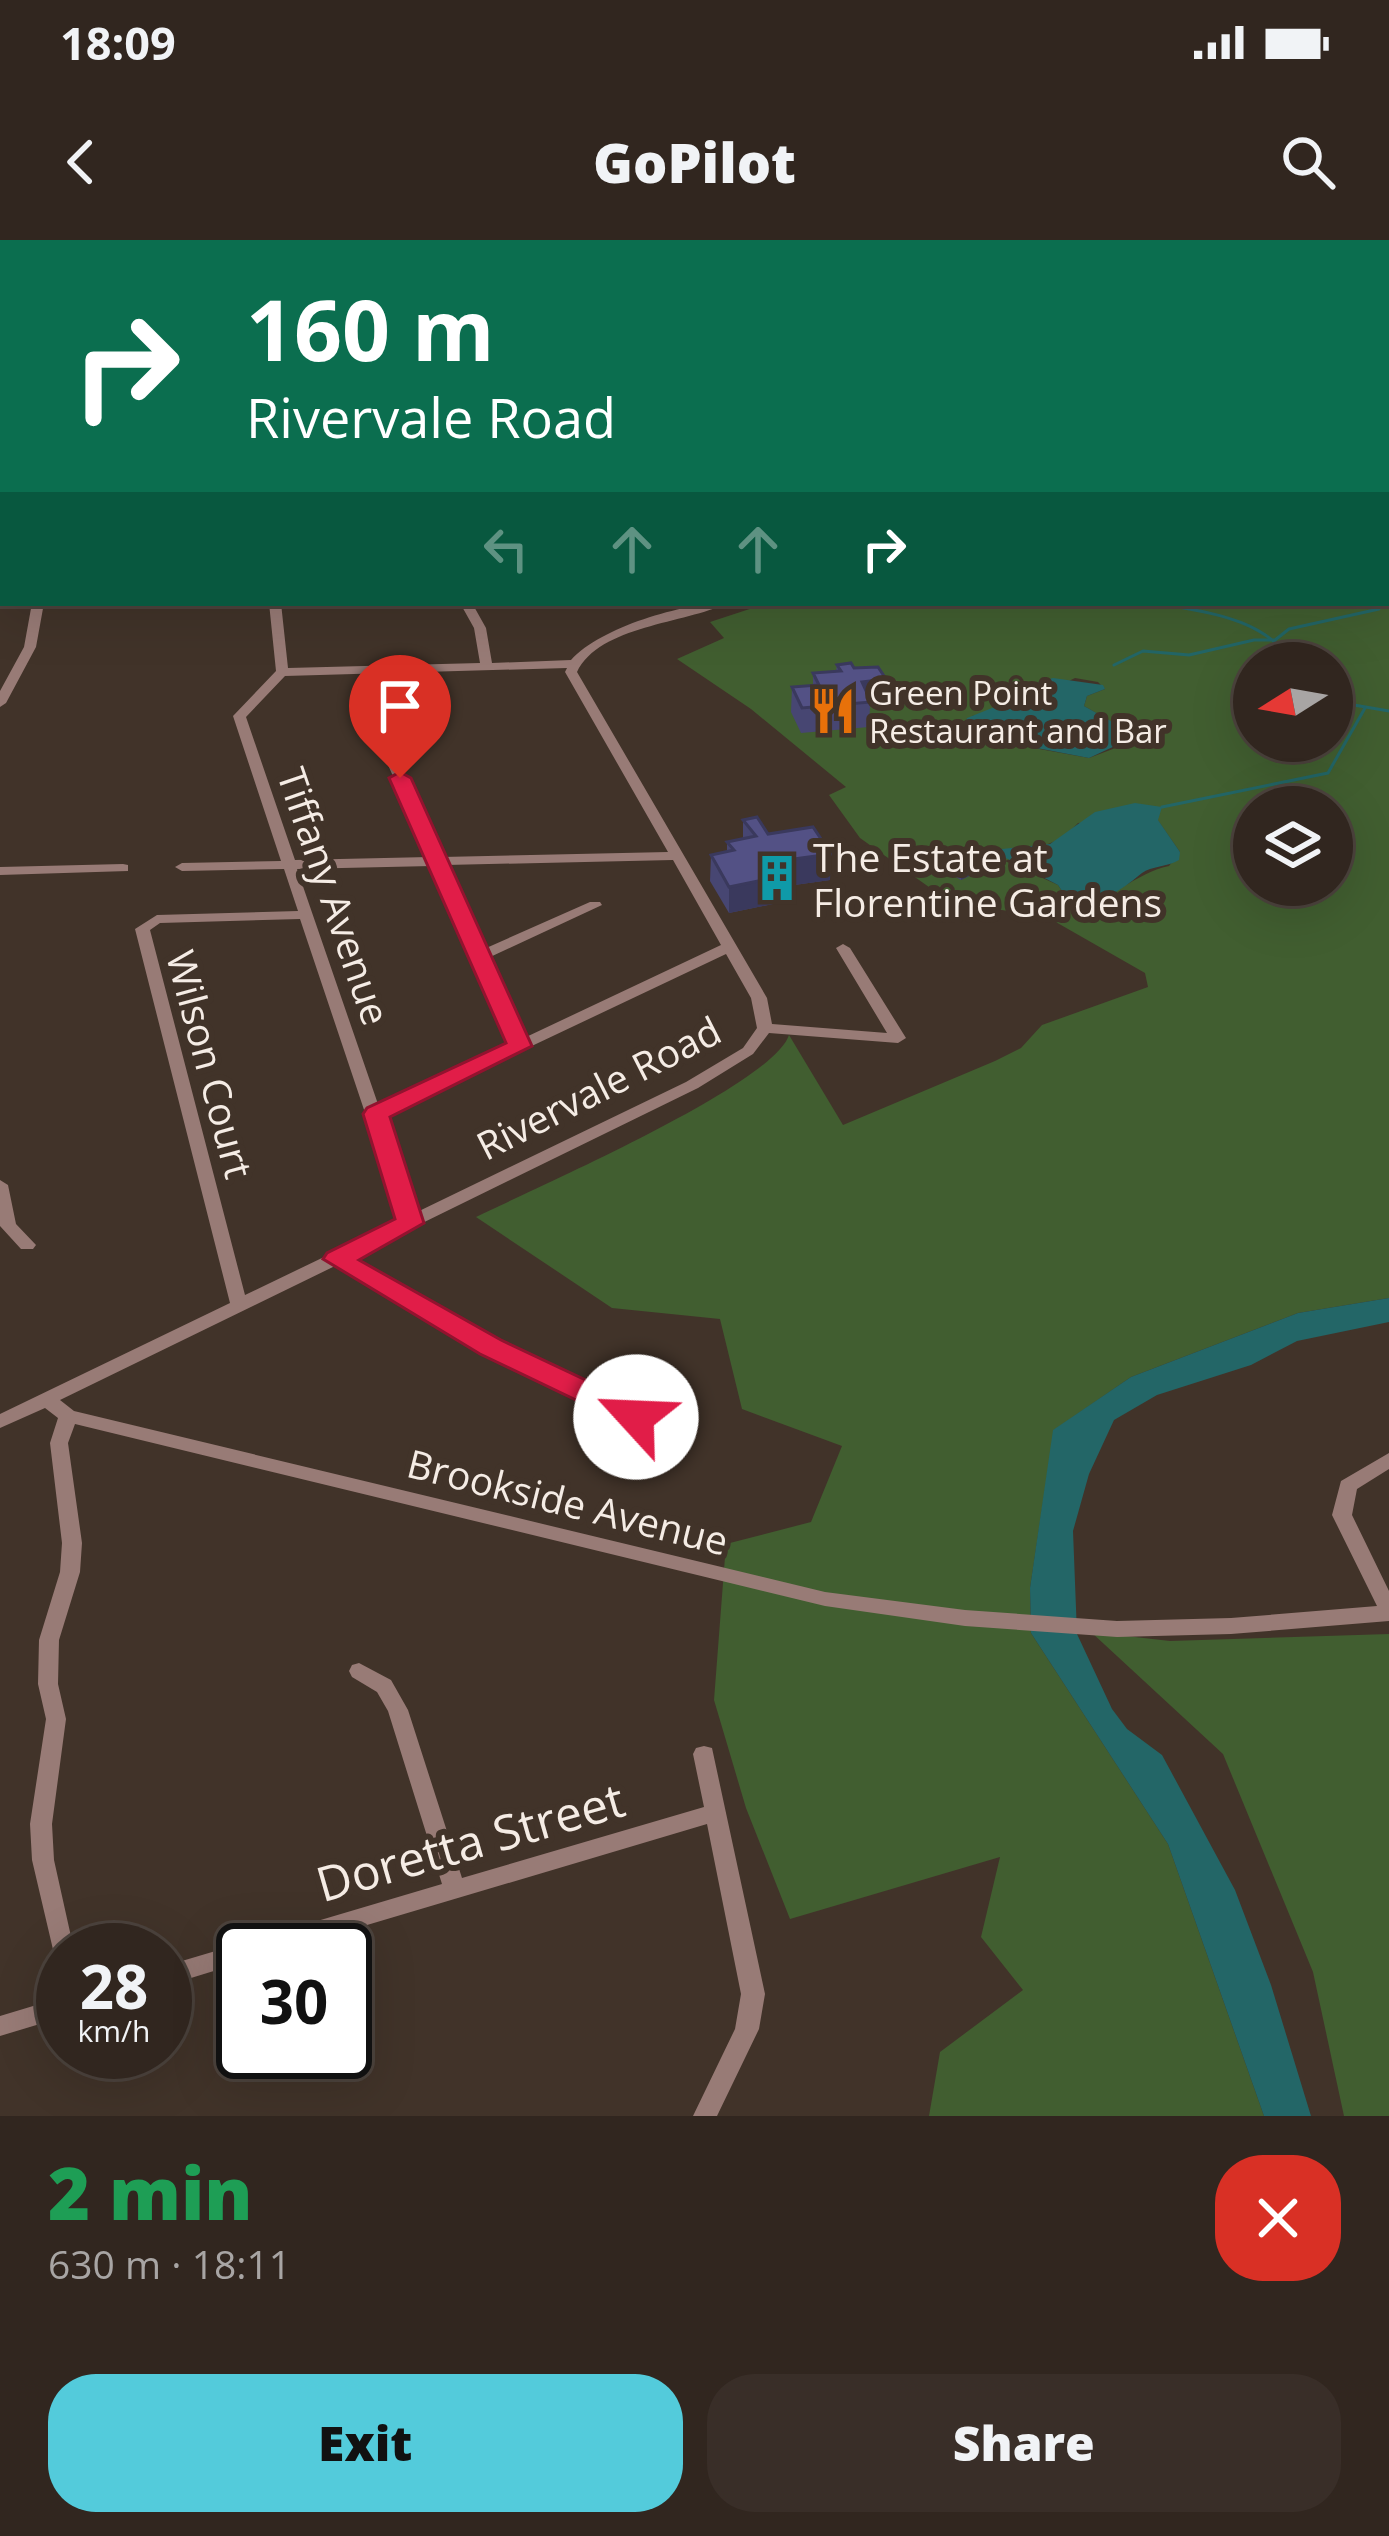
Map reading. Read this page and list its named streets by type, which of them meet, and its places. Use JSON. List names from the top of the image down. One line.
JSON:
{"streets":{"street":["Tiffany Avenue","Wilson Court","Rivervale Road","Brookside Avenue","Doretta Street"]},"crossings":[["Tiffany Avenue","Wilson Court"],["Tiffany Avenue","Rivervale Road"],["Wilson Court","Rivervale Road"],["Rivervale Road","Brookside Avenue"]],"places":{"restaurant":["Green Point Restaurant and Bar"],"building":["The Estate at Florentine Gardens"]},"north":"left","page":{"status":"18:09","header":"GoPilot","turn":["160 m","Rivervale Road"],"speed":"28 km/h","limit":"30","heading":["2 min","630 m · 18:11"],"buttons":["Exit","Share"]}}
